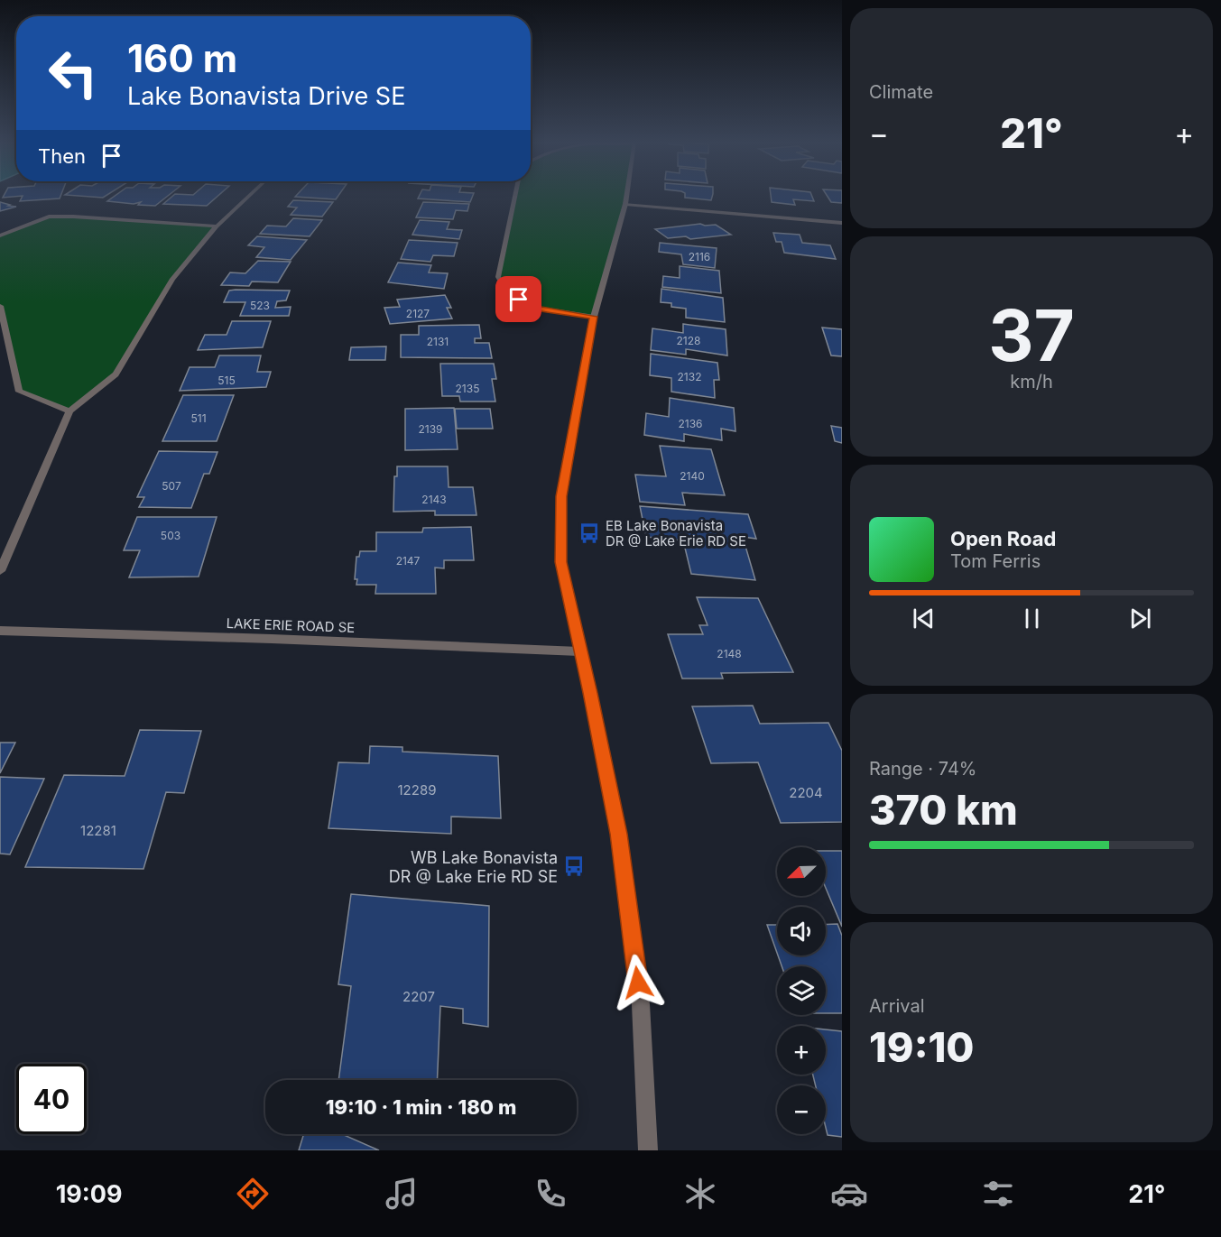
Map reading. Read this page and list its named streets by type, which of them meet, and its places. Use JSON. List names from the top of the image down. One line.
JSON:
{"streets":{"street":["LAKE ERIE ROAD SE"]},"places":{"bus stop":["EB Lake Bonavista DR @ Lake Erie RD SE","WB Lake Bonavista DR @ Lake Erie RD SE"]},"house_numbers":["2116","523","2127","2128","2131","2132","515","2135","511","2136","2139","2140","507","2143","503","2147","2148","12289","2204","12281","2207"],"north":"bottom left","page":{"tile":["Climate",["37","km/h"],["Range · 74%","370 km"],["Arrival","19:10"]],"turn":["160 m","Lake Bonavista Drive SE"],"heat":["−","21°","+"],"then":"Then","song":["Open Road","Tom Ferris"],"map_buttons":["+","−"],"limit":"40","trip":"19:10 · 1 min · 180 m","tabs":["19:09","21°"]}}
